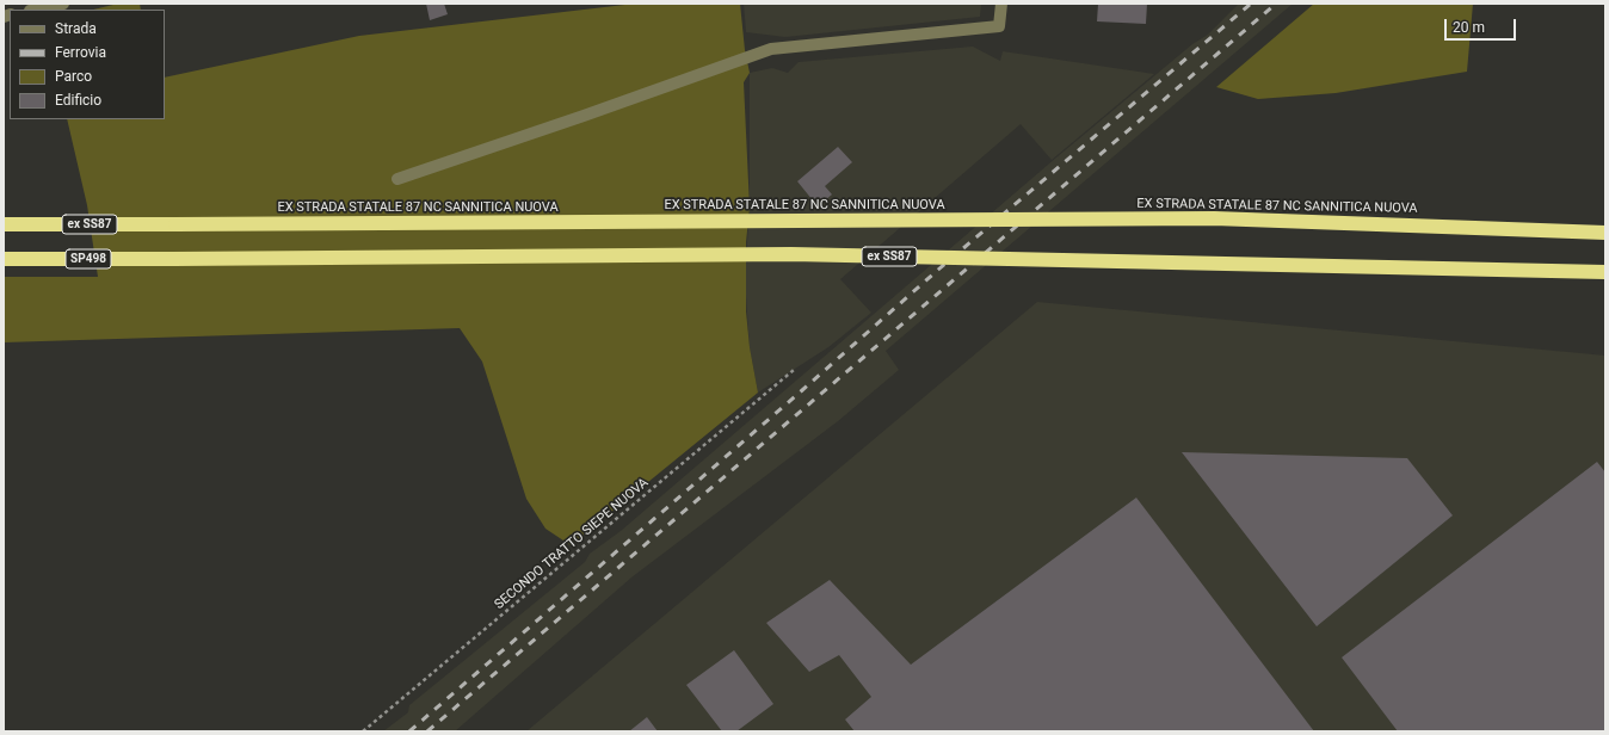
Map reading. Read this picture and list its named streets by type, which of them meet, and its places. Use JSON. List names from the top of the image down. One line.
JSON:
{"streets":{"highway":["EX STRADA STATALE 87 NC SANNITICA NUOVA","ex SS87","SP498"],"path":["SECONDO TRATTO SIEPE NUOVA"]},"crossings":[["ex SS87","SP498"]],"legend":["Strada","Ferrovia","Parco","Edificio"],"scale_bar":"20 m"}
